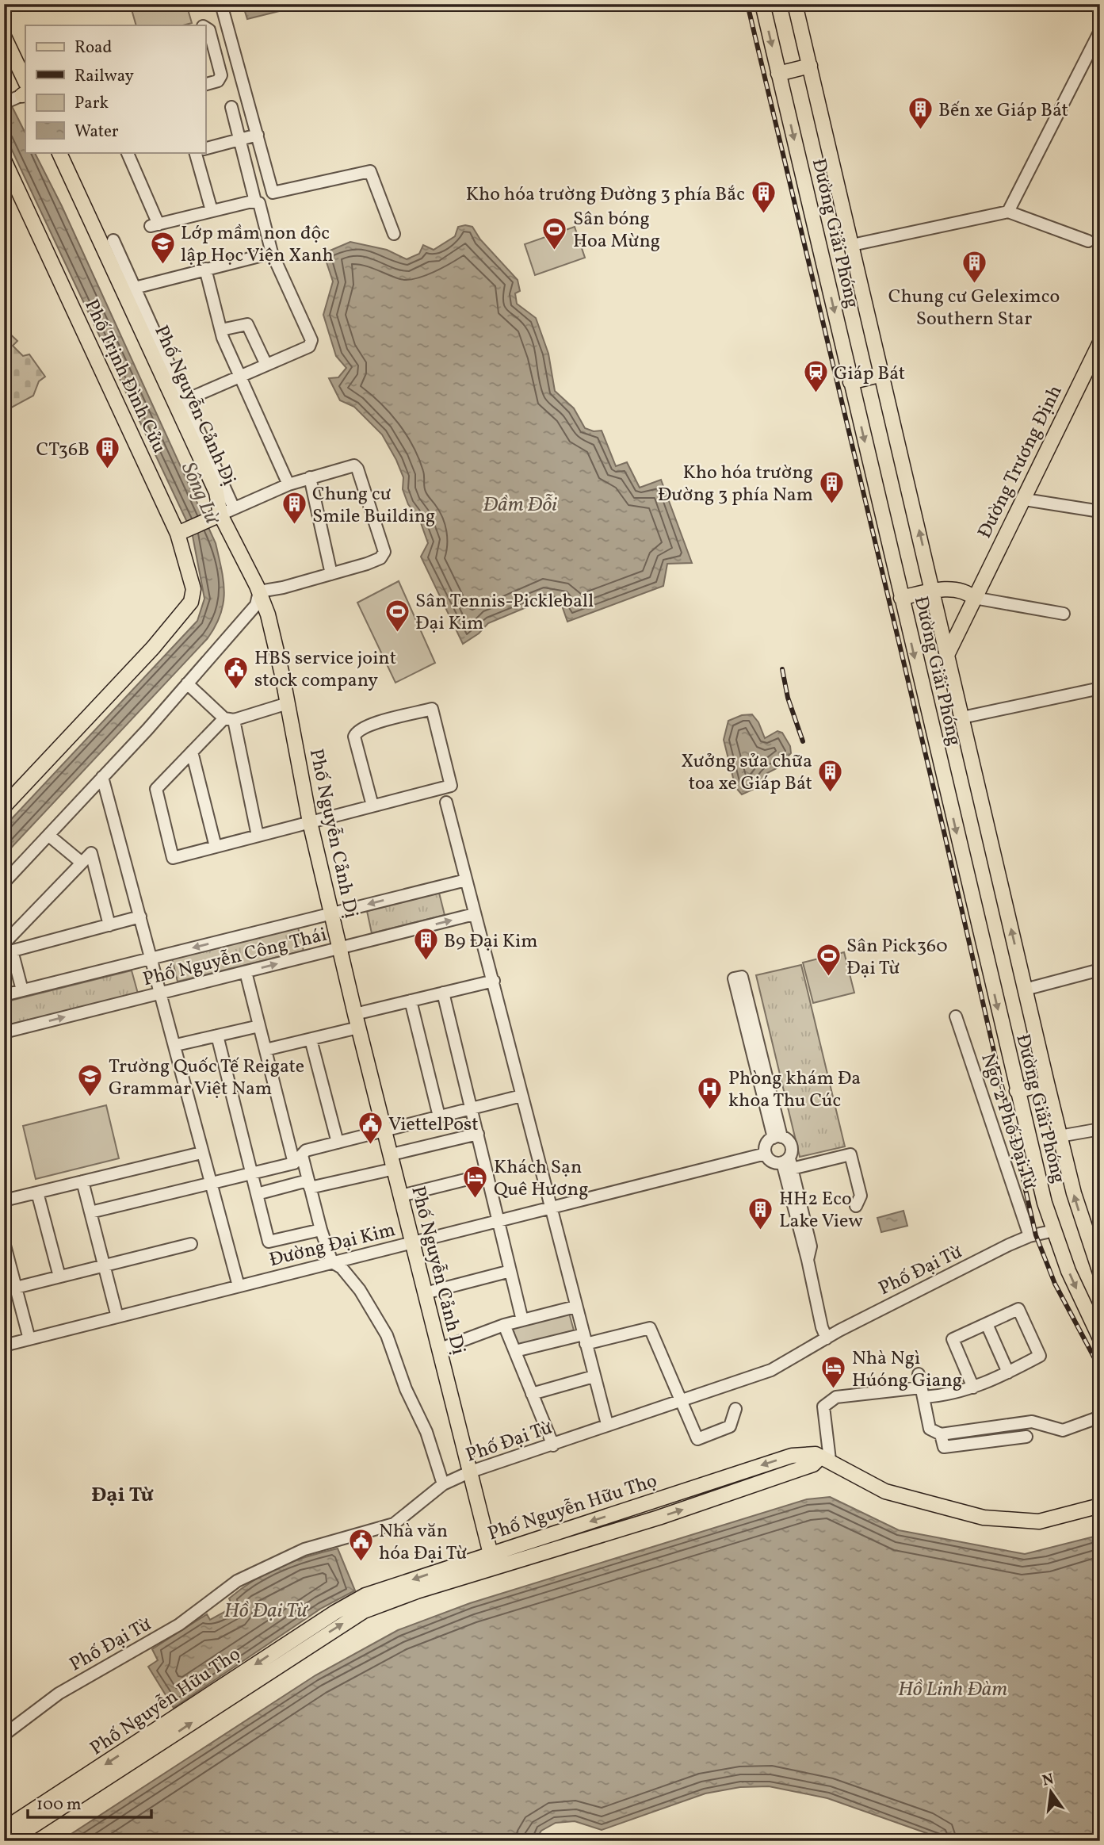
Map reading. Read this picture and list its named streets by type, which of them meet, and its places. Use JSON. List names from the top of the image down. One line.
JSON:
{"streets":{"main road":["Đường Giải Phóng","Phố Trịnh Đình Cửu","Phố Nguyễn Cảnh Dị","Đường Trương Định","Phố Nguyễn Hữu Thọ"],"street":["Phố Nguyễn Công Thái","Ngõ 2 Phố Đại Từ","Đường Đại Kim","Phố Đại Từ"]},"crossings":[["Đường Giải Phóng","Đường Trương Định"],["Đường Giải Phóng","Phố Đại Từ"],["Phố Nguyễn Cảnh Dị","Phố Nguyễn Công Thái"],["Phố Nguyễn Cảnh Dị","Đường Đại Kim"],["Phố Nguyễn Cảnh Dị","Phố Đại Từ"],["Phố Nguyễn Cảnh Dị","Phố Nguyễn Hữu Thọ"],["Ngõ 2 Phố Đại Từ","Phố Đại Từ"]],"districts":["Đại Từ"],"water":["Sông Lừ","Đầm Đỗi","Hồ Đại Từ","Hồ Linh Đàm"],"places":{"building":["Bến xe Giáp Bát","Kho hóa trường Đường 3 phía Bắc","Chung cư Geleximco Southern Star","CT36B","Kho hóa trường Đường 3 phía Nam","Chung cư Smile Building","Xưởng sửa chữa toa xe Giáp Bát","B9 Đại Kim","HH2 Eco Lake View"],"sports":["Sân bóng Hoa Mừng","Sân Tennis-Pickleball Đại Kim","Sân Pick360 Đại Từ"],"school or university":["Lớp mầm non độc lập Học Viện Xanh","Trường Quốc Tế Reigate Grammar Việt Nam"],"station":["Giáp Bát"],"public building":["HBS service joint stock company","ViettelPost","Nhà văn hóa Đại Từ"],"hospital":["Phòng khám Đa khoa Thu Cúc"],"hotel":["Khách Sạn Quê Hương","Nhà Ngì Húóng Giang"]},"legend":["Road","Railway","Park","Water"],"scale_bar":"100 m","north":"top"}
